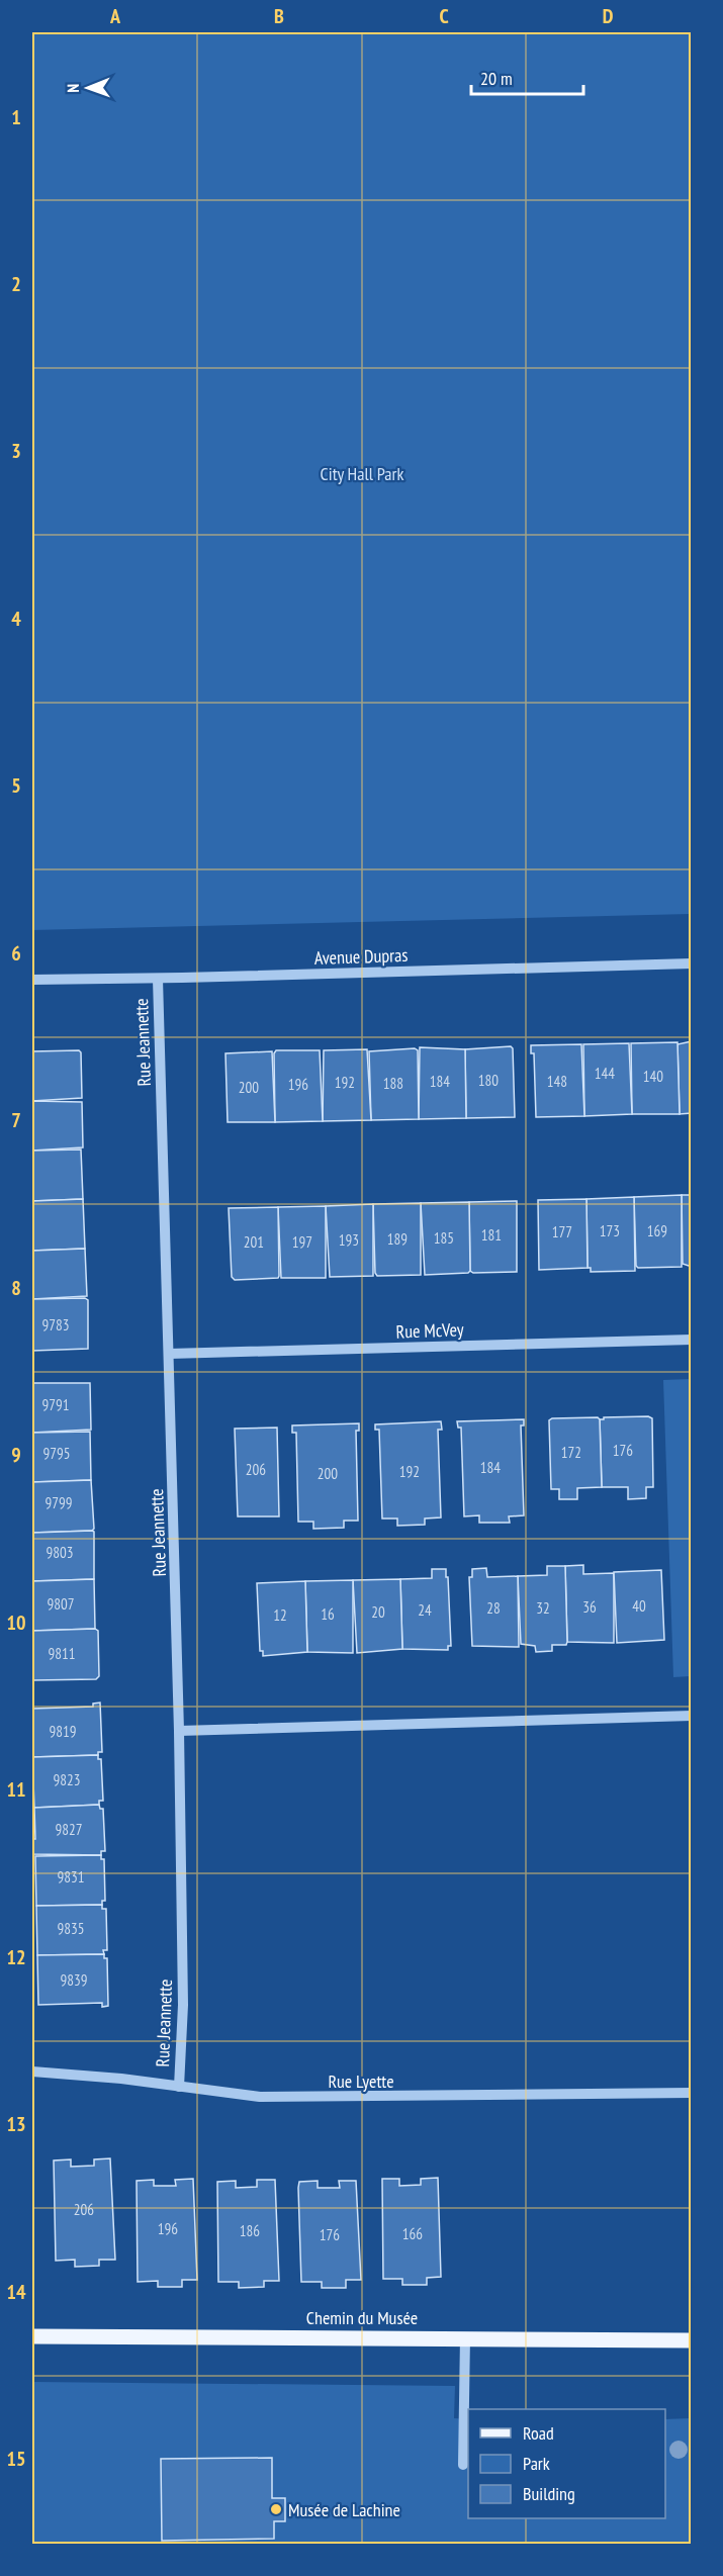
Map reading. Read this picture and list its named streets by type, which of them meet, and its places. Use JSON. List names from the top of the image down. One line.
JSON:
{"streets":{"main road":["Chemin du Musée"],"street":["Avenue Dupras","Rue Jeannette","Rue McVey","Rue Lyette"]},"crossings":[["Avenue Dupras","Rue Jeannette"],["Rue Jeannette","Rue McVey"],["Rue Jeannette","Rue Lyette"]],"parks":["City Hall Park"],"places":["Musée de Lachine"],"house_numbers":["144","140","180","184","148","192","188","196","200","173","169","177","181","185","189","193","201","197","9783","9791","176","172","9795","184","206","192","200","9799","9803","9807","40","36","28","32","24","20","16","12","9811","9819","9823","9827","9831","9835","9839","206","196","186","166","176"],"legend":["Road","Park","Building"],"scale_bar":"20 m","north":"left","grid":{"columns":["A","B","C","D"],"rows":["1","2","3","4","5","6","7","8","9","10","11","12","13","14","15"]}}
